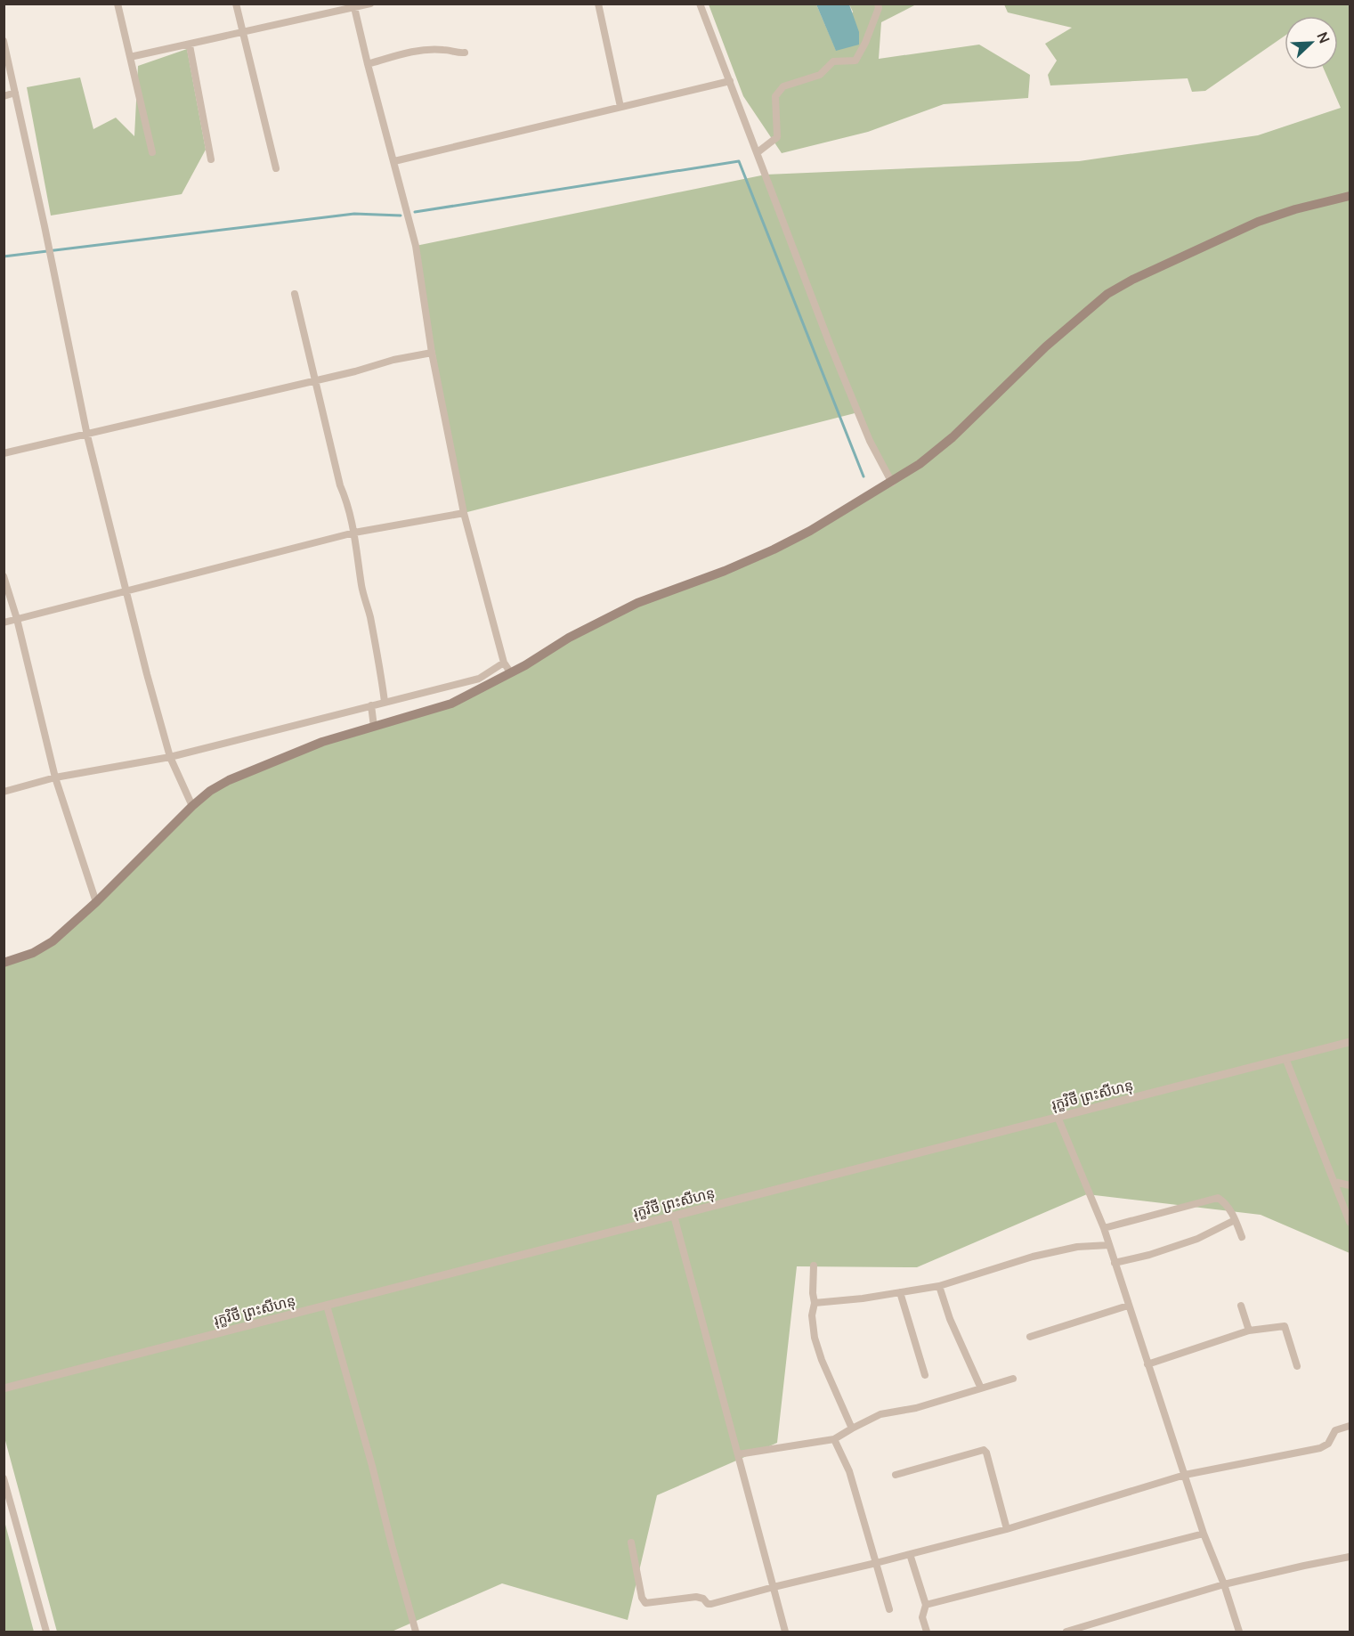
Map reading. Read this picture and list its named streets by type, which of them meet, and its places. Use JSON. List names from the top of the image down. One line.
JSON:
{"streets":{"street":["រុក្ខវិថី ព្រះសីហនុ"]},"north":"top right"}
